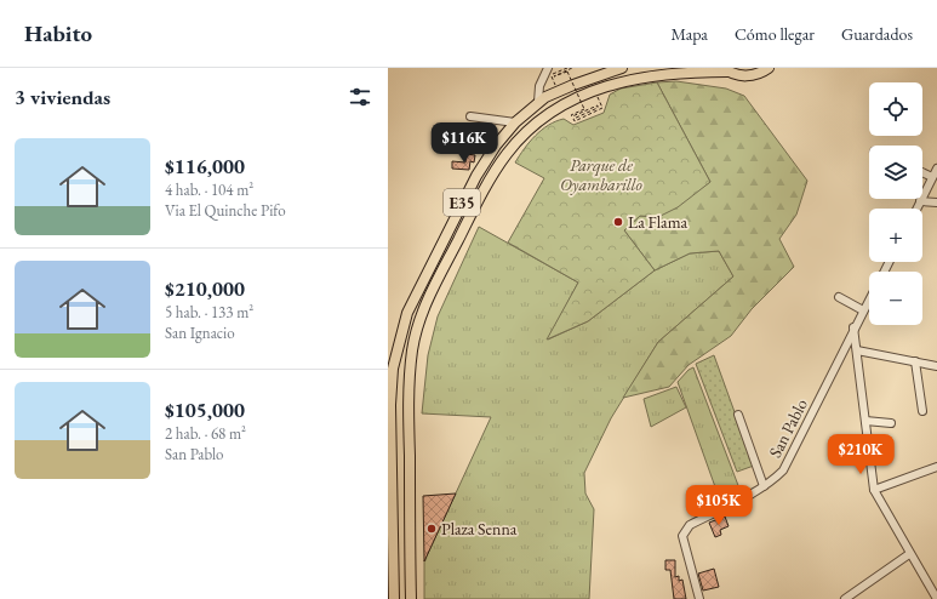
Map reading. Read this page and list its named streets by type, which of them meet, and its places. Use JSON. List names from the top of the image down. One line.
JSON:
{"streets":{"highway":["E35"],"street":["San Pablo"]},"parks":["Parque de Oyambarillo"],"places":["La Flama","Plaza Senna"],"page":{"header":"Habito","nav":["Mapa","Cómo llegar","Guardados"],"heading":"3 viviendas","map_buttons":["+","−"],"price":["$116K","$210K","$105K"],"list":[{"name":"$116,000","note":"4 hab. · 104 m² · Via El Quinche Pifo"},{"name":"$210,000","note":"5 hab. · 133 m² · San Ignacio"},{"name":"$105,000","note":"2 hab. · 68 m² · San Pablo"}]}}
